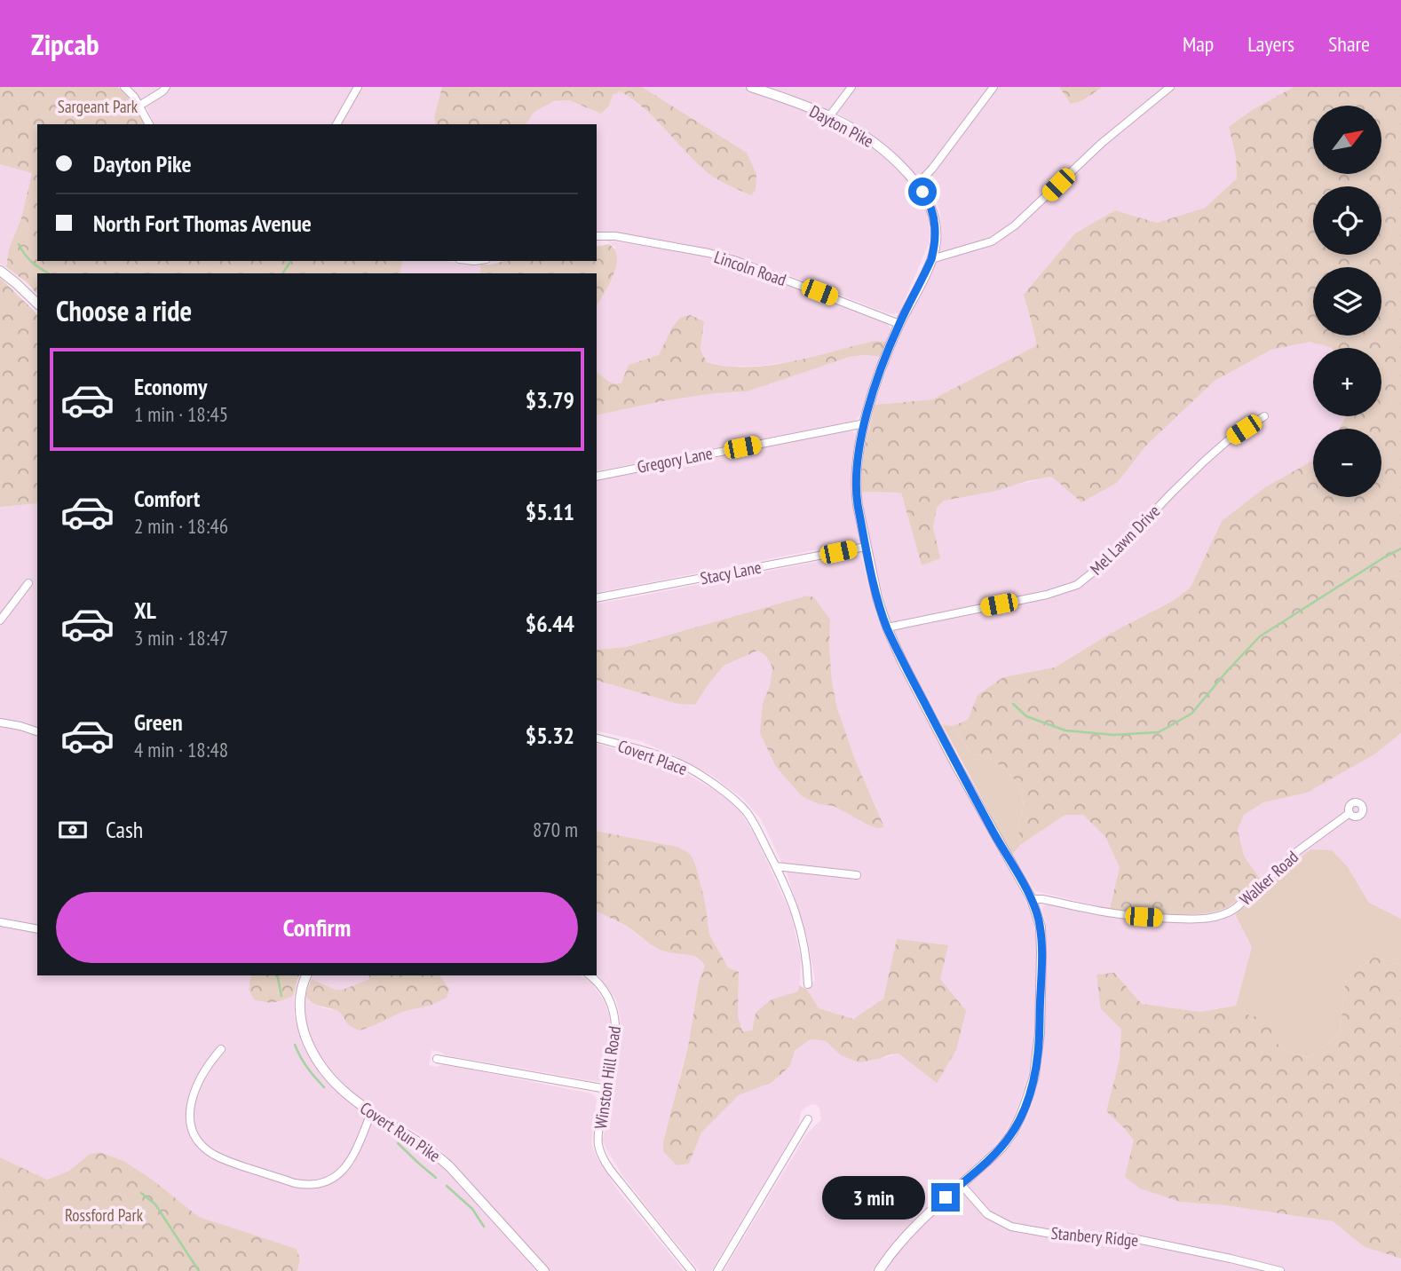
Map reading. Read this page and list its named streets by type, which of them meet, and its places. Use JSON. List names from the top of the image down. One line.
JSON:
{"streets":{"street":["Dayton Pike","Lincoln Road","Gregory Lane","Mel Lawn Drive","Stacy Lane","Covert Place","Walker Road","Winston Hill Road","Covert Run Pike","Stanbery Ridge"]},"crossings":[["Dayton Pike","Lincoln Road"],["Dayton Pike","Gregory Lane"],["Dayton Pike","Mel Lawn Drive"],["Dayton Pike","Stacy Lane"],["Dayton Pike","Walker Road"],["Dayton Pike","Stanbery Ridge"]],"parks":["Sargeant Park","Rossford Park"],"north":"top right","page":{"header":"Zipcab","nav":["Map","Layers","Share"],"map_buttons":["+","−"],"banner":["Dayton Pike","North Fort Thomas Avenue"],"heading":"Choose a ride","list":[{"name":"Economy","note":"1 min · 18:45","value":"$3.79"},{"name":"Comfort","note":"2 min · 18:46","value":"$5.11"},{"name":"XL","note":"3 min · 18:47","value":"$6.44"},{"name":"Green","note":"4 min · 18:48","value":"$5.32"}],"pay":["Cash","870 m"],"buttons":"Confirm","bubble":"3 min"}}
